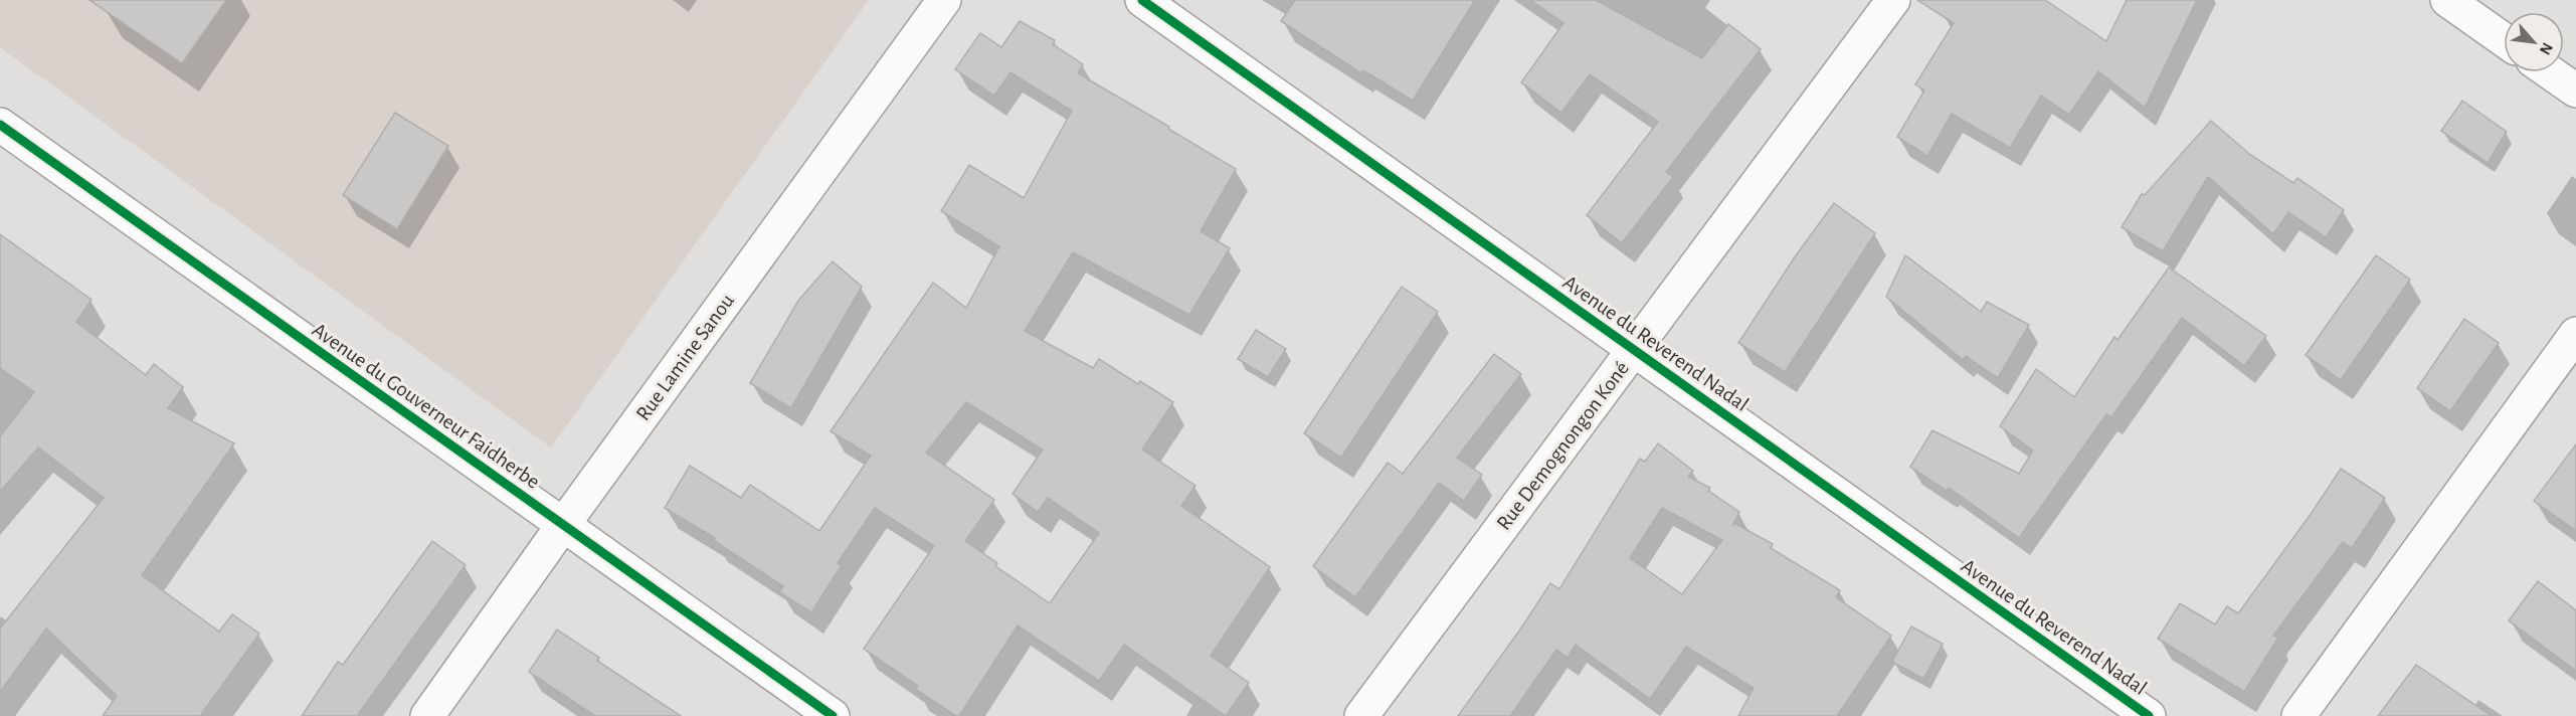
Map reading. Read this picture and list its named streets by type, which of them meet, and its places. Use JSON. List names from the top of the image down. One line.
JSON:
{"streets":{"street":["Avenue du Reverend Nadal","Rue Lamine Sanou","Avenue du Gouverneur Faidherbe","Rue Demognongon Koné"]},"crossings":[["Avenue du Reverend Nadal","Rue Demognongon Koné"],["Rue Lamine Sanou","Avenue du Gouverneur Faidherbe"]],"north":"bottom right"}
